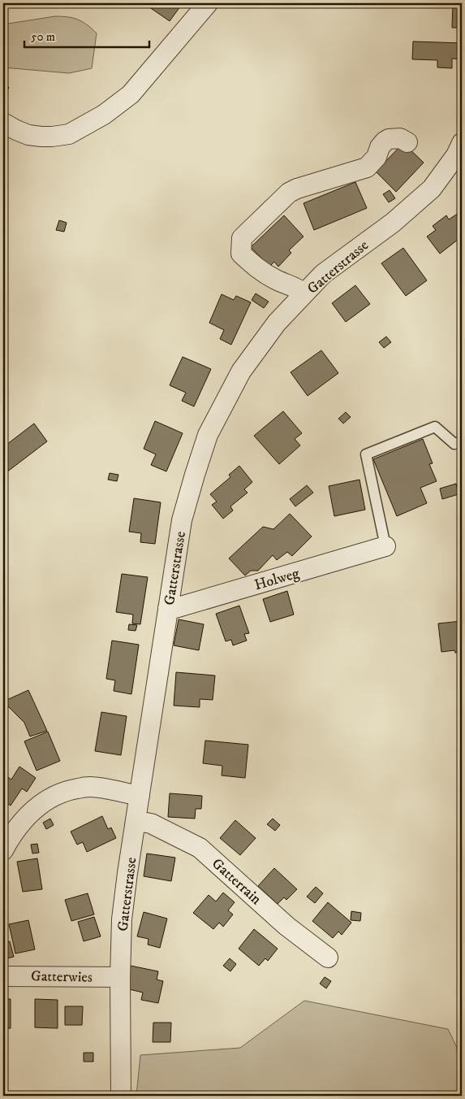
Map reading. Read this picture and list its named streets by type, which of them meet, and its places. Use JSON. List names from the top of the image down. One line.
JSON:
{"streets":{"street":["Gatterstrasse","Holweg","Gatterrain","Gatterwies"]},"crossings":[["Gatterstrasse","Holweg"],["Gatterstrasse","Gatterrain"],["Gatterstrasse","Gatterwies"]],"scale_bar":"50 m"}
